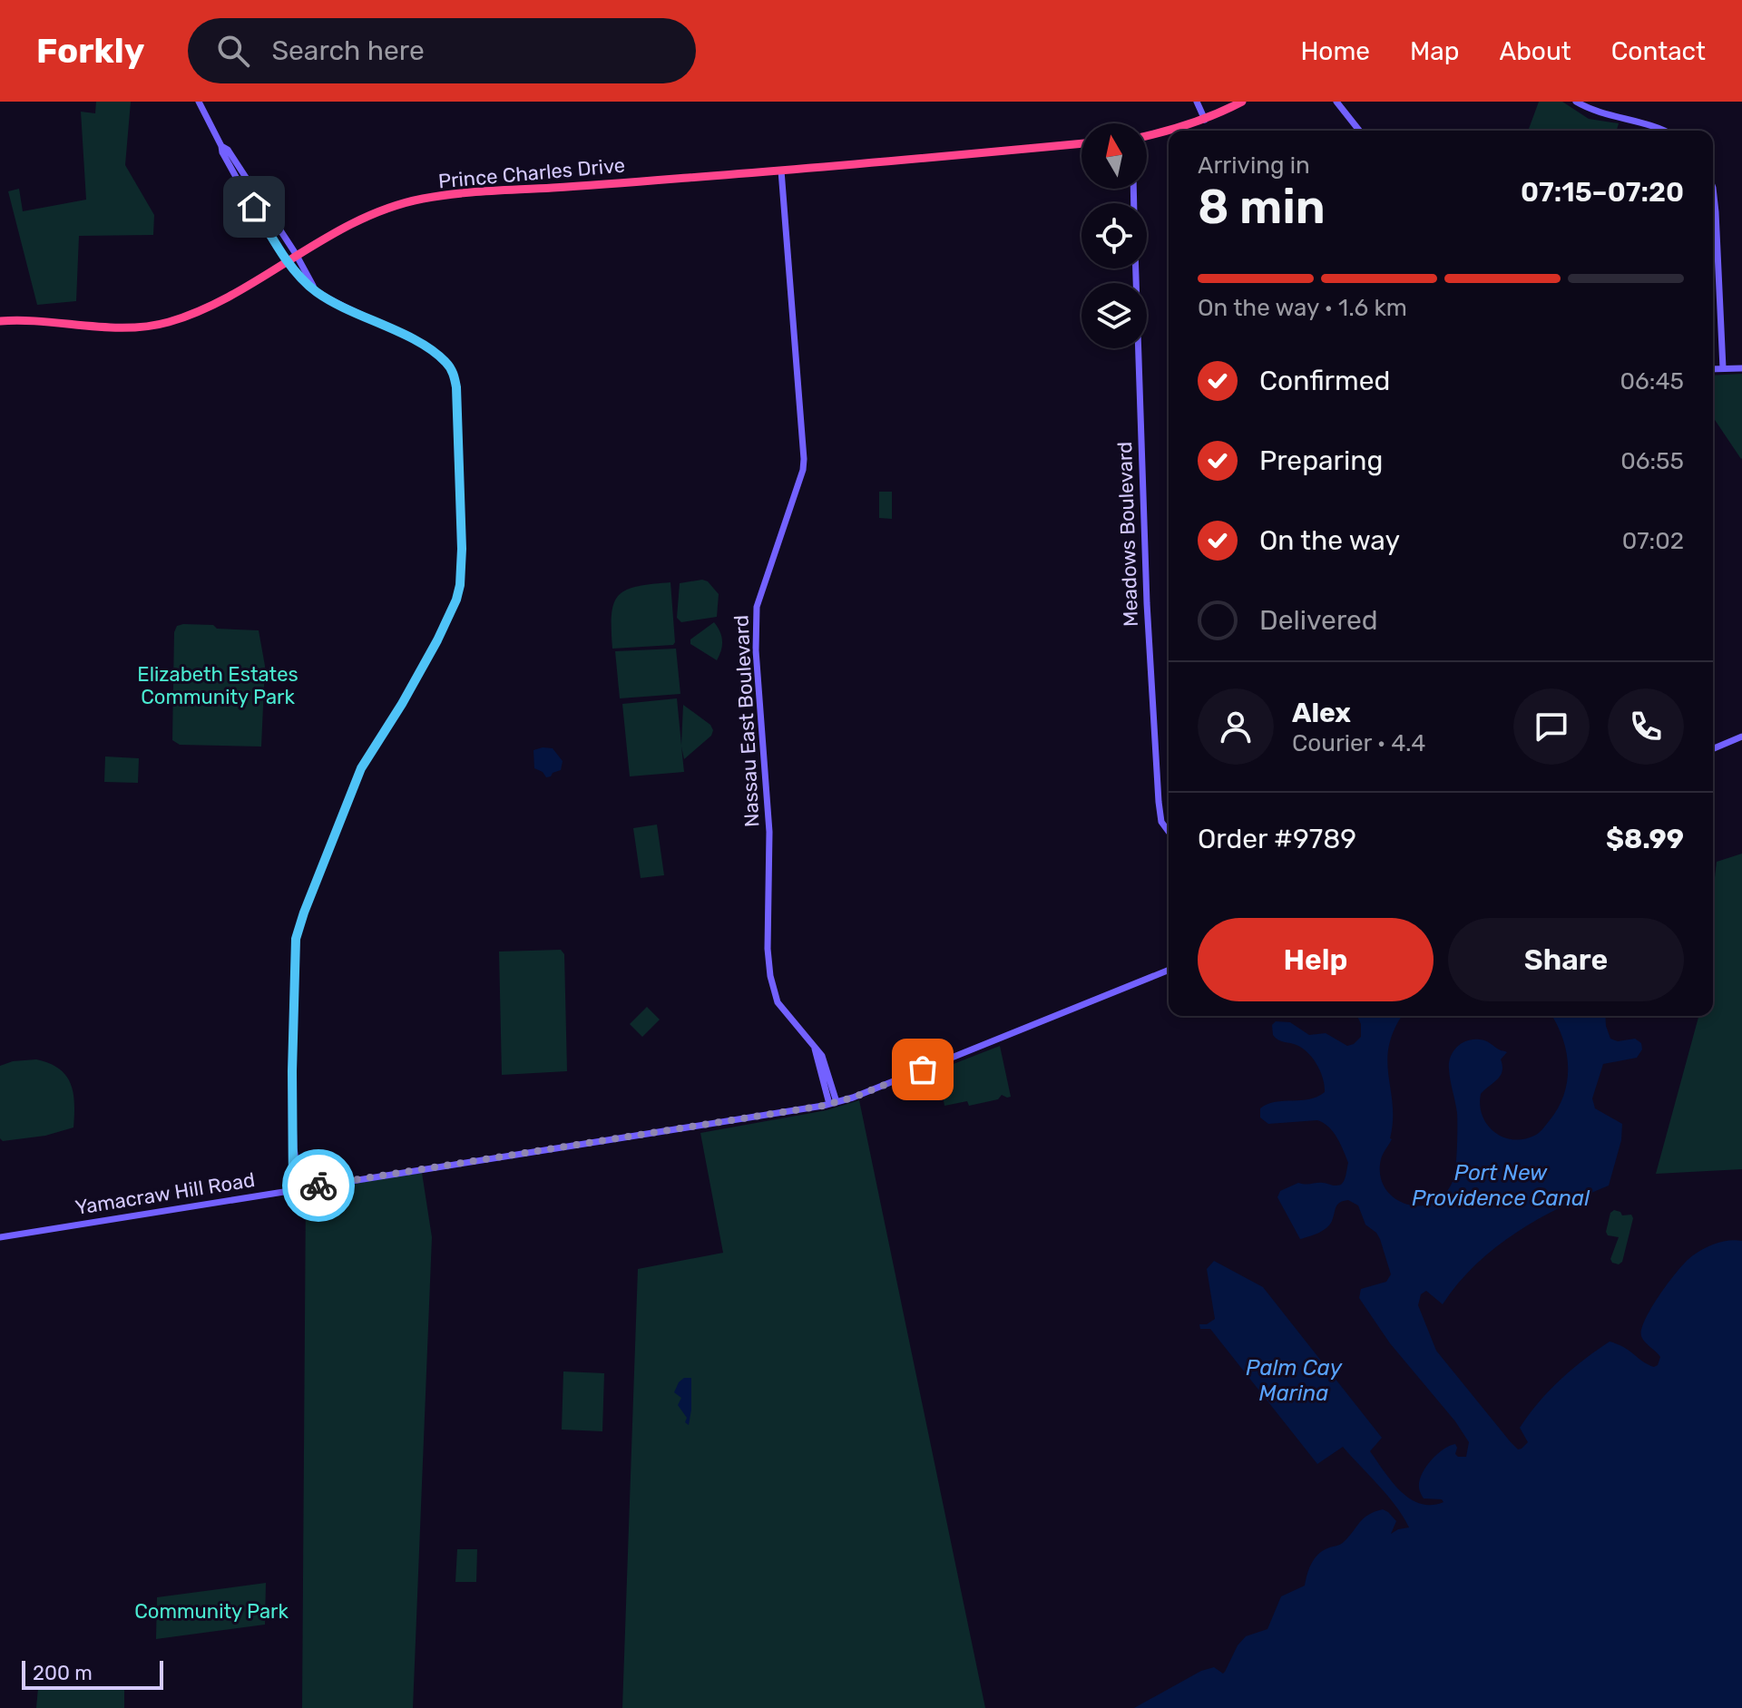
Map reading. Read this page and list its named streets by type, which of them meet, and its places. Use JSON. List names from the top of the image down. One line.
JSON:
{"streets":{"highway":["Prince Charles Drive"],"street":["Meadows Boulevard","Nassau East Boulevard","Yamacraw Hill Road"]},"crossings":[["Prince Charles Drive","Nassau East Boulevard"],["Nassau East Boulevard","Yamacraw Hill Road"]],"water":["Port New Providence Canal","Palm Cay Marina"],"parks":["Elizabeth Estates Community Park","Community Park"],"scale_bar":"200 m","north":"top","page":{"header":"Forkly","search":"Search here","nav":["Home","Map","About","Contact"],"heading":["8 min","Arriving in","07:15–07:20"],"panel":["Alex","Courier · 4.4","Order #9789","$8.99"],"bar":"On the way · 1.6 km","list":[["Confirmed","06:45"],["Preparing","06:55"],["On the way","07:02"],"Delivered"],"buttons":["Help","Share"],"scale":"200 m"}}
